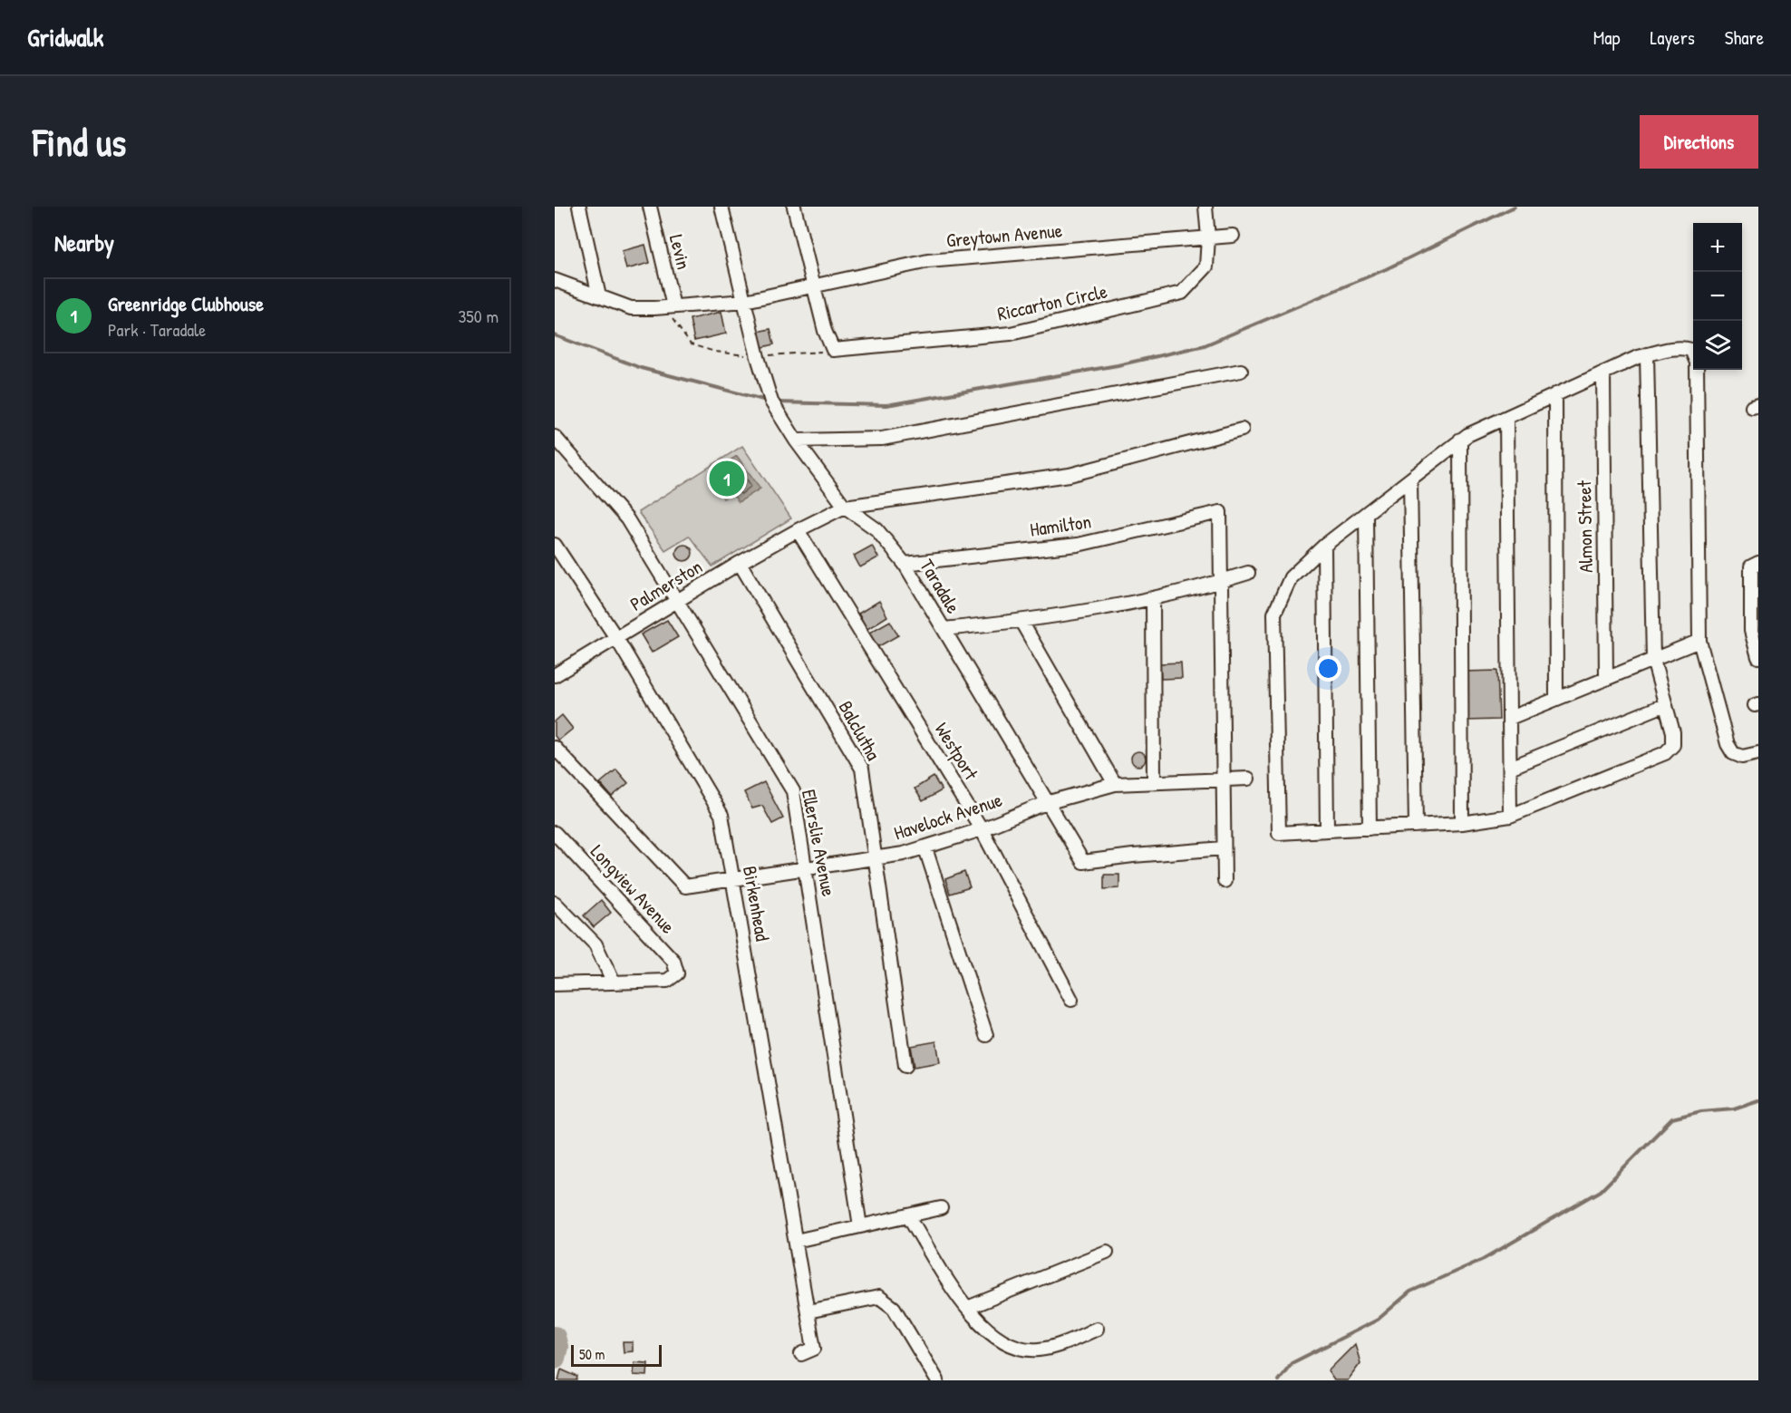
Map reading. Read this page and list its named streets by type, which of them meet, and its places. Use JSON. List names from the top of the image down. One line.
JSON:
{"streets":{"street":["Greytown Avenue","Levin","Riccarton Circle","Hamilton","Almon Street","Palmerston","Taradale","Balclutha","Westport","Havelock Avenue","Ellerslie Avenue","Longview Avenue","Birkenhead"]},"crossings":[["Greytown Avenue","Levin"],["Greytown Avenue","Riccarton Circle"],["Greytown Avenue","Taradale"],["Hamilton","Taradale"],["Palmerston","Taradale"],["Palmerston","Balclutha"],["Palmerston","Westport"],["Palmerston","Ellerslie Avenue"],["Palmerston","Birkenhead"],["Taradale","Havelock Avenue"],["Balclutha","Havelock Avenue"],["Westport","Havelock Avenue"],["Havelock Avenue","Ellerslie Avenue"],["Havelock Avenue","Birkenhead"]],"scale_bar":"50 m","page":{"header":"Gridwalk","nav":["Map","Layers","Share"],"buttons":"Directions","title":"Find us","heading":"Nearby","map_buttons":["+","−"],"list":[{"mark":"1","name":"Greenridge Clubhouse","note":"Park · Taradale","value":"350 m"}],"pins":"1","scale":"50 m"}}
